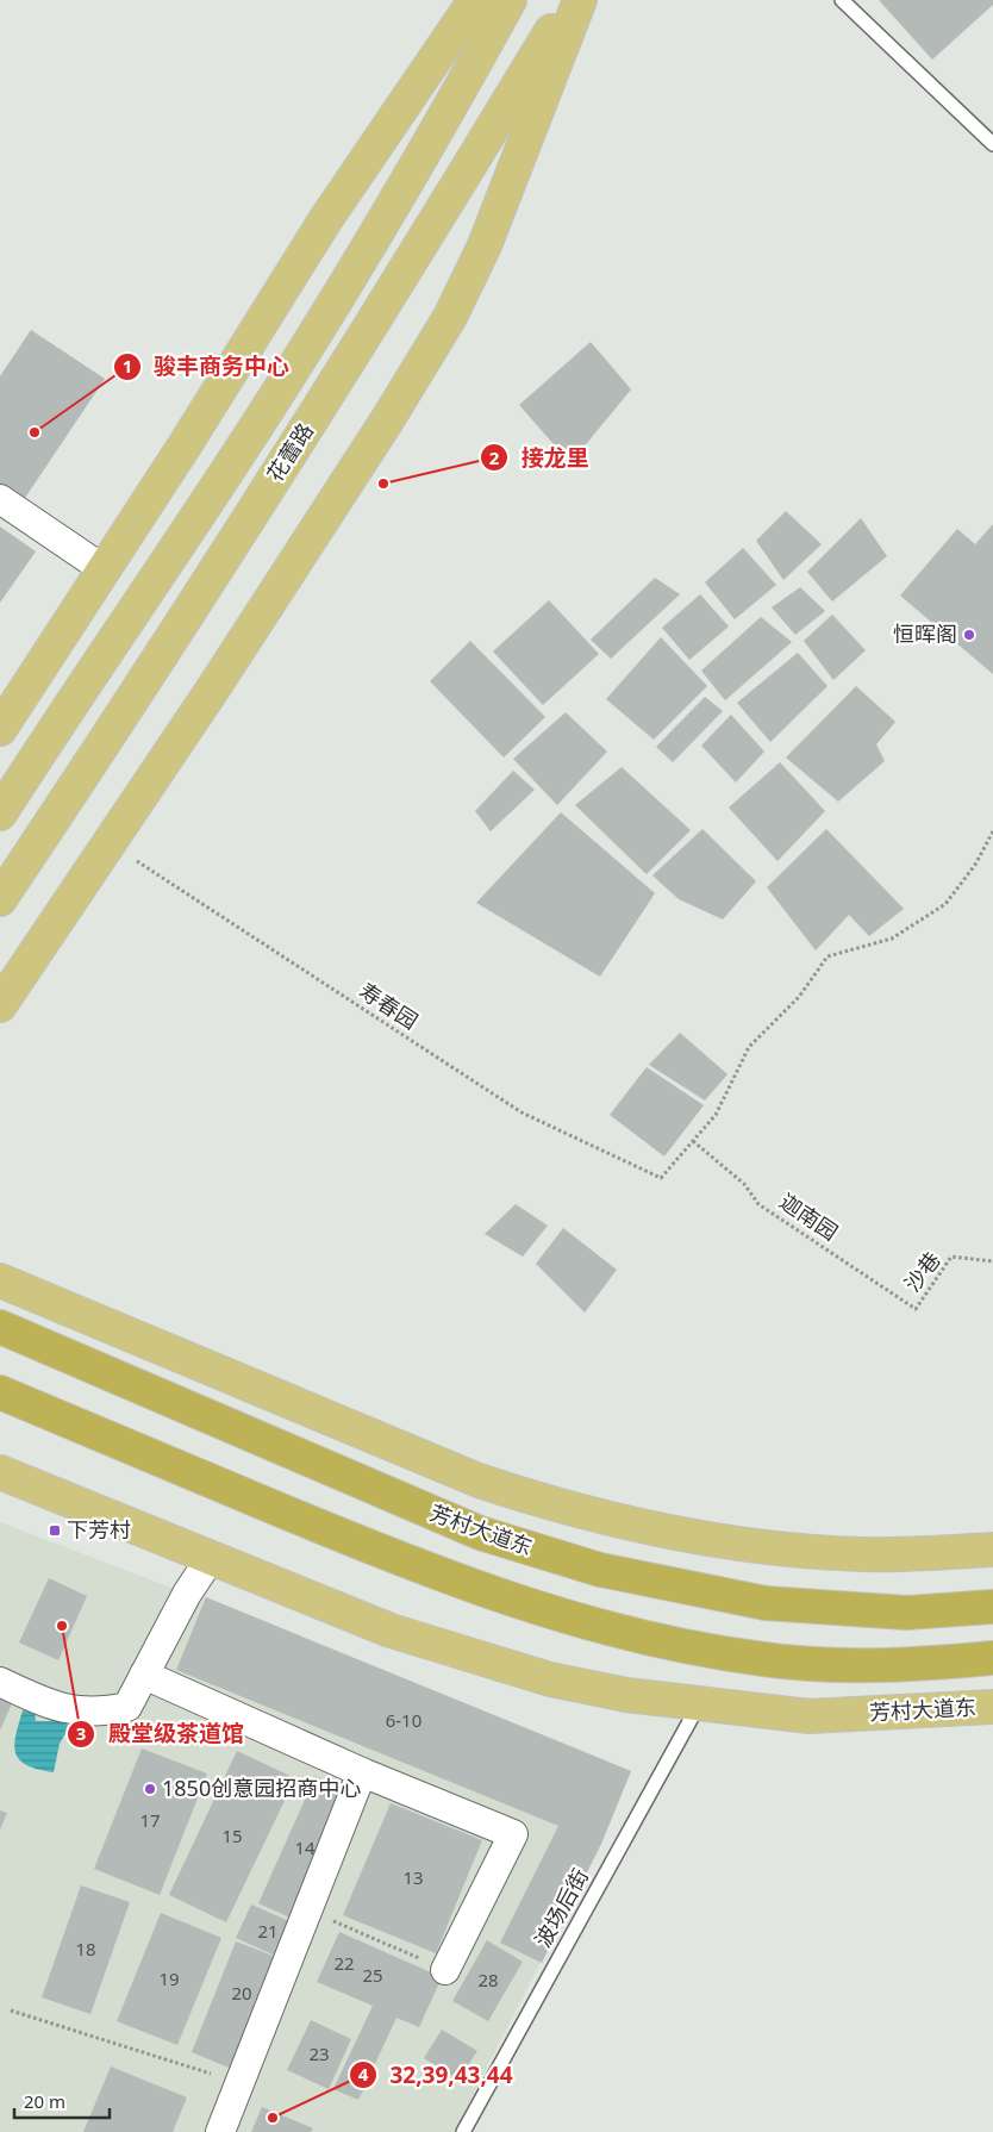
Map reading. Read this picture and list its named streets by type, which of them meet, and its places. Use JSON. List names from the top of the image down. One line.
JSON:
{"streets":{"highway":["芳村大道东"],"main road":["花蕾路"],"lane":["波场后街"],"path":["寿春园","迦南园","沙巷"]},"crossings":[["寿春园","迦南园"],["迦南园","沙巷"],["芳村大道东","波场后街"]],"places":{"other":["骏丰商务中心","接龙里","恒晖阁","殿堂级茶道馆","1850创意园招商中心","32,39,43,44"],"transit":["下芳村"]},"house_numbers":["6-10","17","15","14","13","21","18","22","25","19","28","20","23"],"scale_bar":"20 m"}
